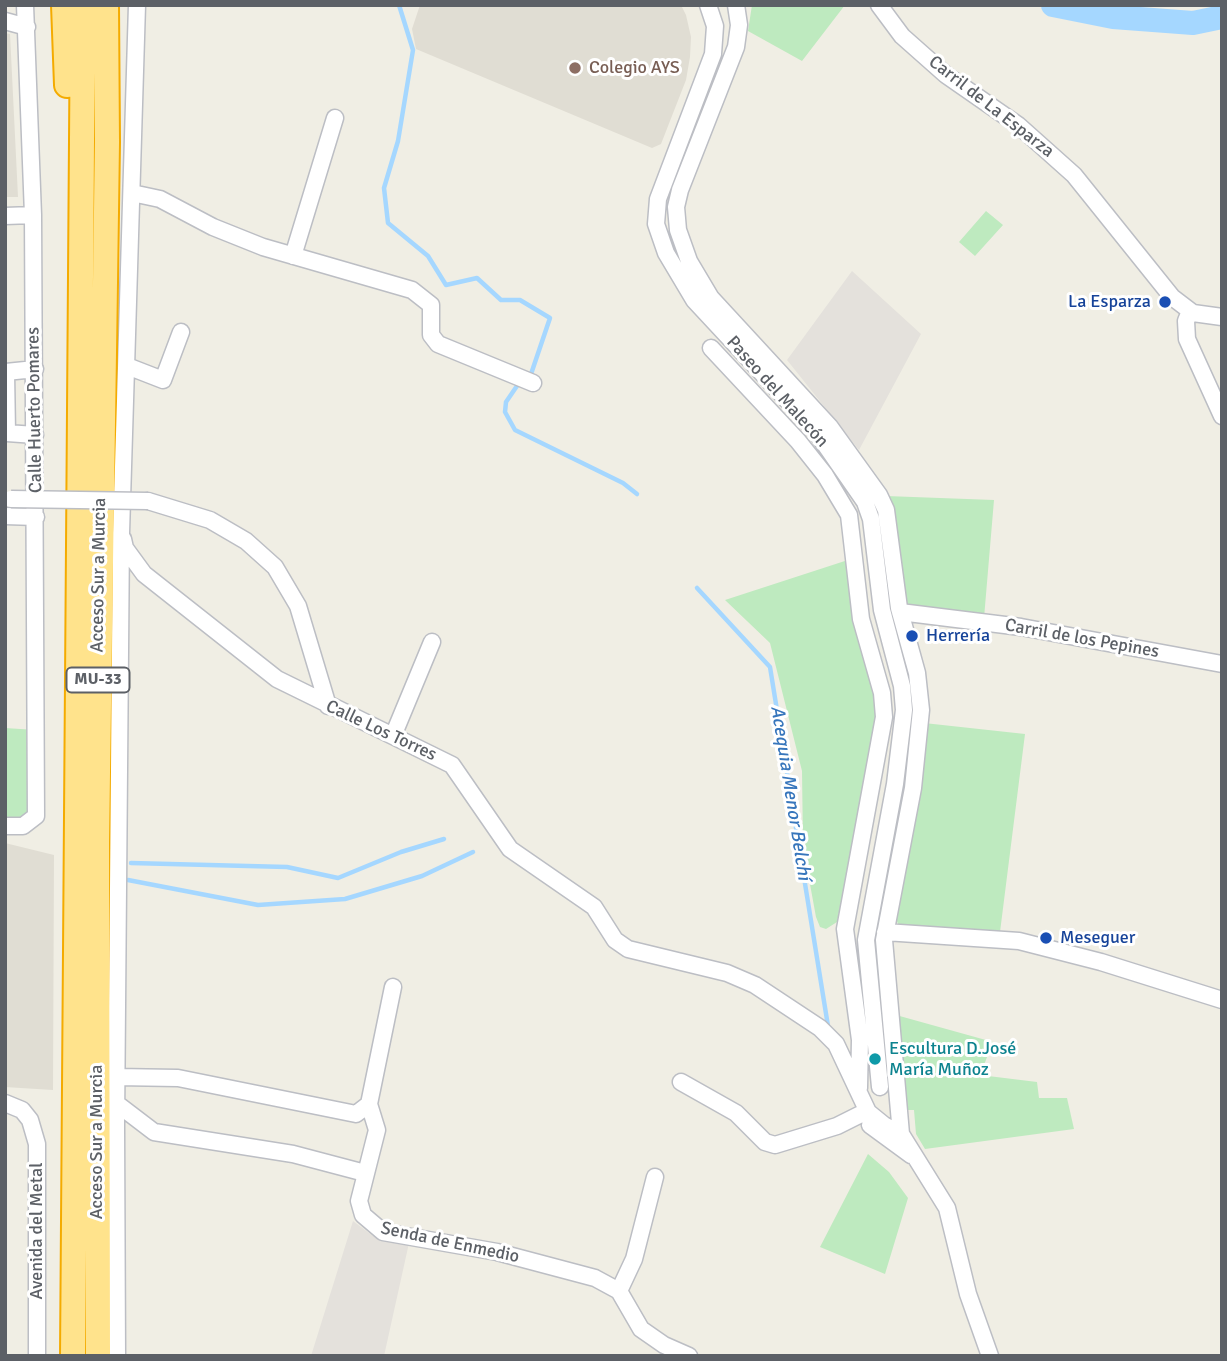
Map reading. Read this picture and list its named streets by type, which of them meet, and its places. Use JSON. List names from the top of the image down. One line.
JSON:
{"streets":{"highway":["Acceso Sur a Murcia","MU-33"],"street":["Carril de La Esparza","Paseo del Malecón","Calle Huerto Pomares","Carril de los Pepines","Calle Los Torres","Avenida del Metal","Senda de Enmedio"]},"water":["Acequia Menor Belchí"],"places":["Colegio AYS","La Esparza","Herrería","Meseguer","Escultura D.José María Muñoz"]}
